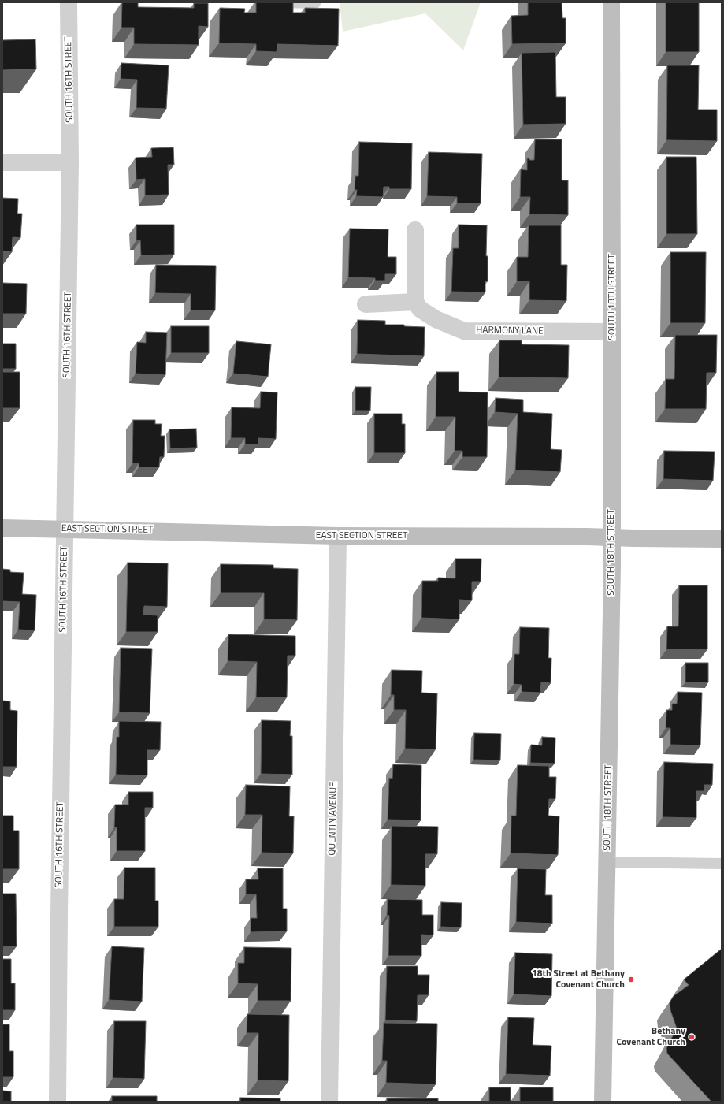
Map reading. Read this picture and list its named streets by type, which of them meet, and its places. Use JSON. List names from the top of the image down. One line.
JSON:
{"streets":{"street":["SOUTH 16TH STREET","SOUTH 18TH STREET","HARMONY LANE","EAST SECTION STREET","QUENTIN AVENUE"]},"crossings":[["SOUTH 16TH STREET","EAST SECTION STREET"],["SOUTH 18TH STREET","HARMONY LANE"],["SOUTH 18TH STREET","EAST SECTION STREET"],["EAST SECTION STREET","QUENTIN AVENUE"]],"places":["18th Street at Bethany Covenant Church","Bethany Covenant Church"]}
